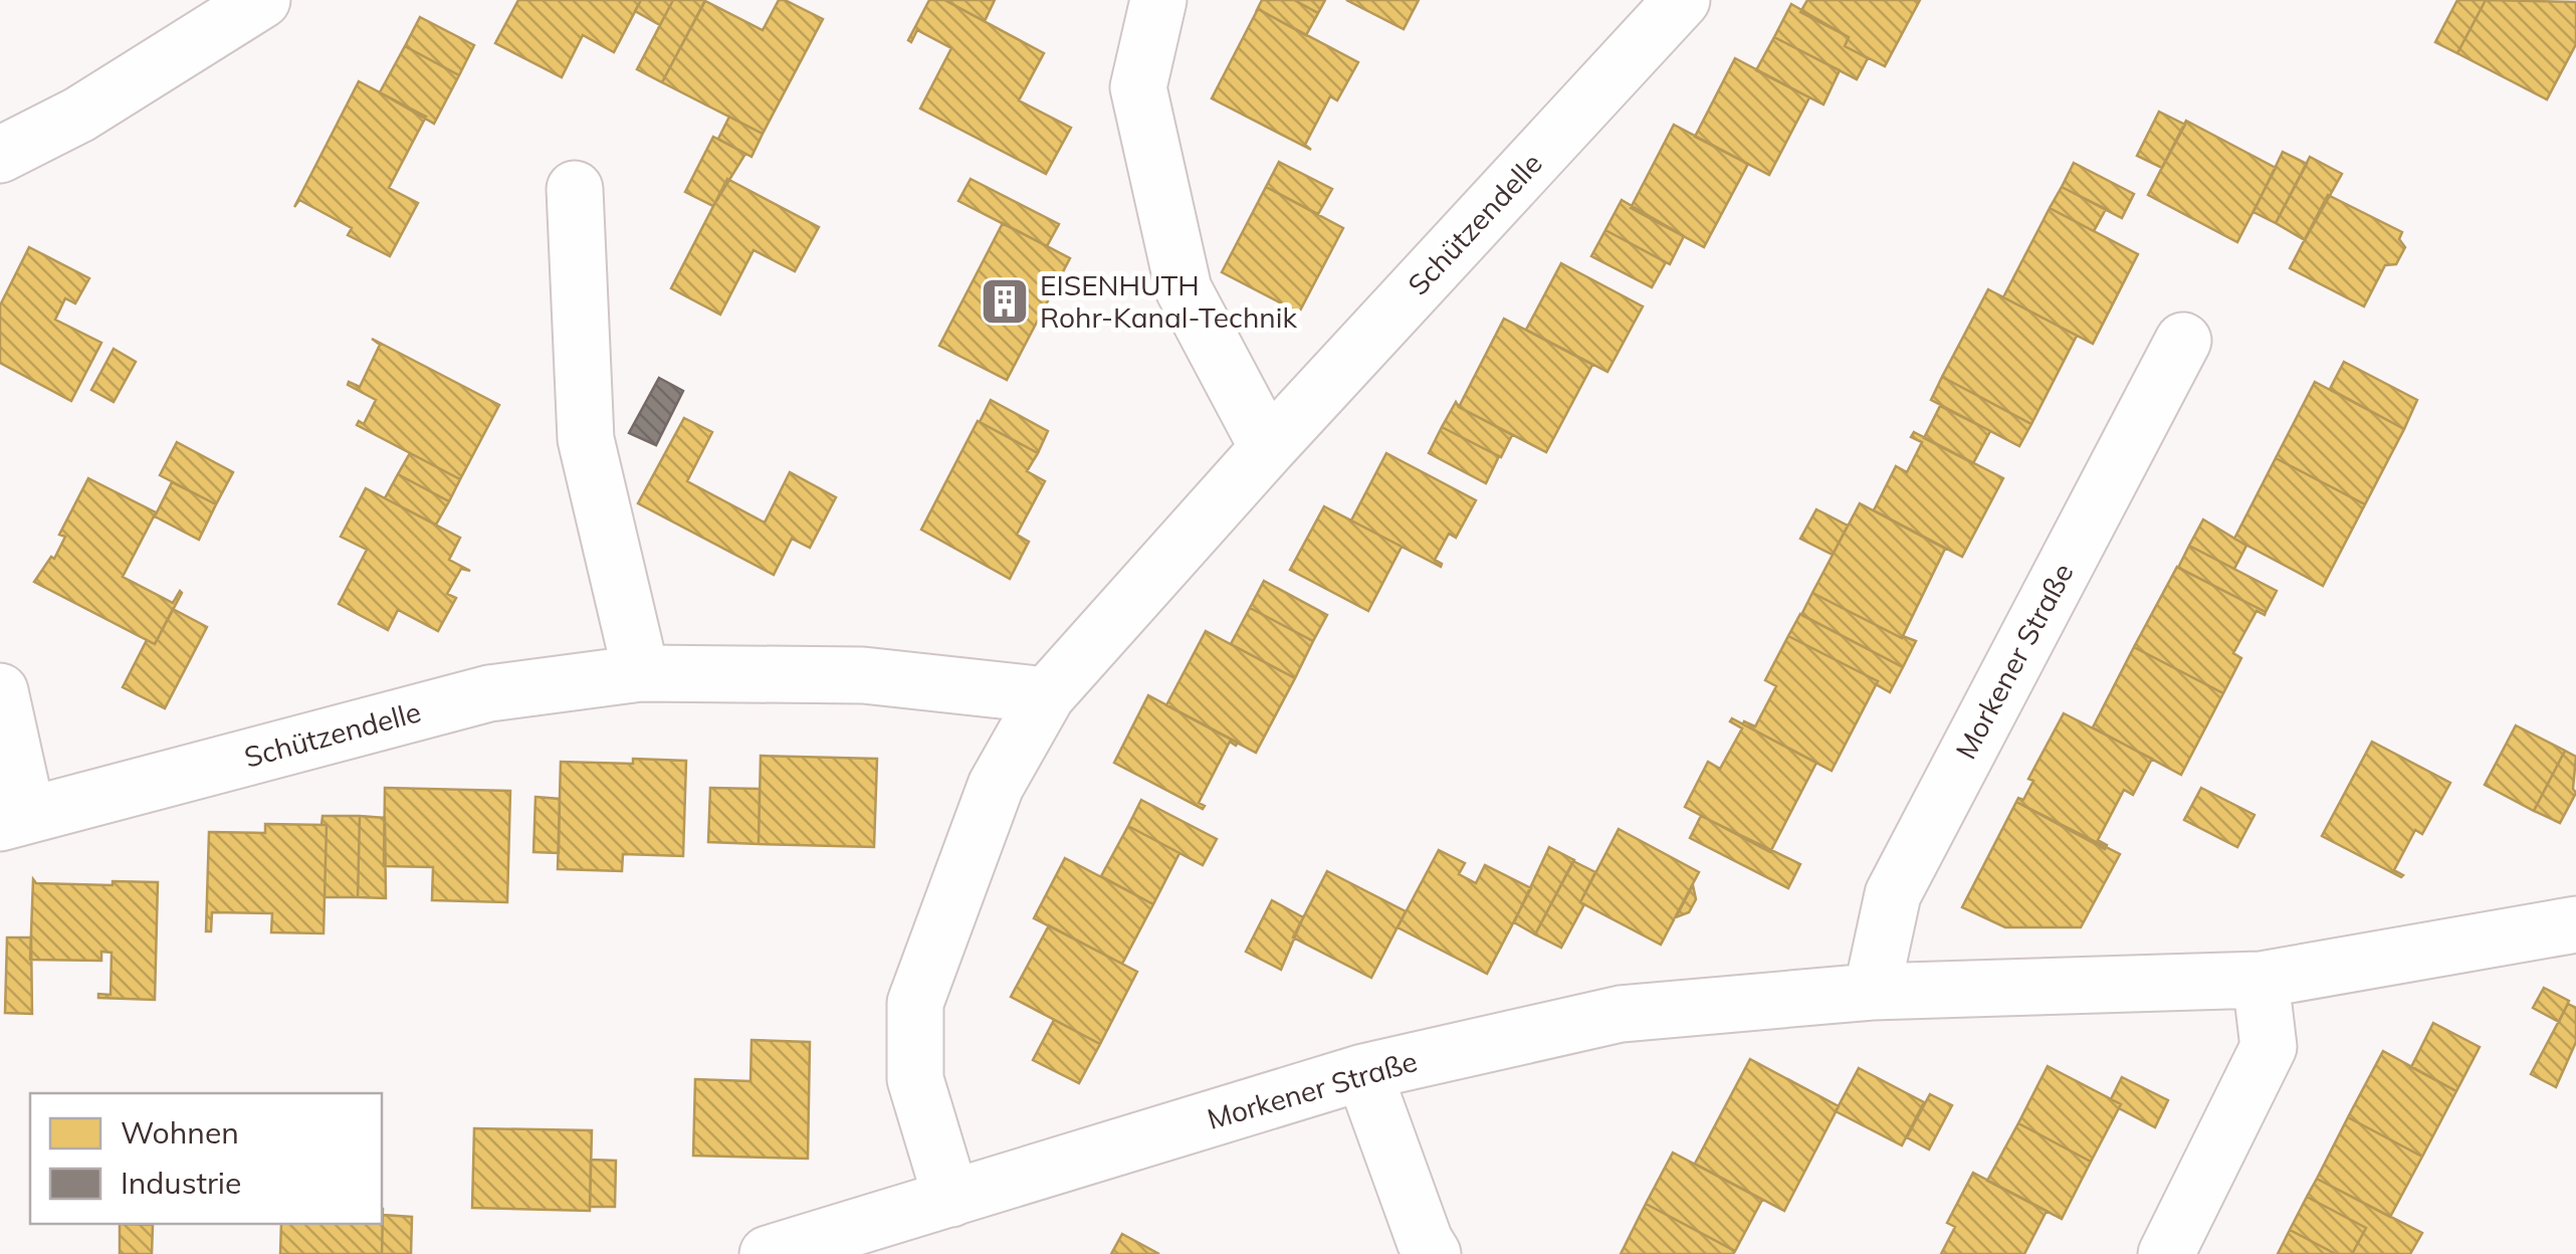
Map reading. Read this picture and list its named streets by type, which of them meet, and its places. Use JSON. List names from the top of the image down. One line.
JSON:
{"streets":{"street":["Schützendelle","Morkener Straße"]},"crossings":[["Schützendelle","Morkener Straße"]],"places":{"building":["EISENHUTH Rohr-Kanal-Technik"]},"legend":["Wohnen","Industrie"]}
